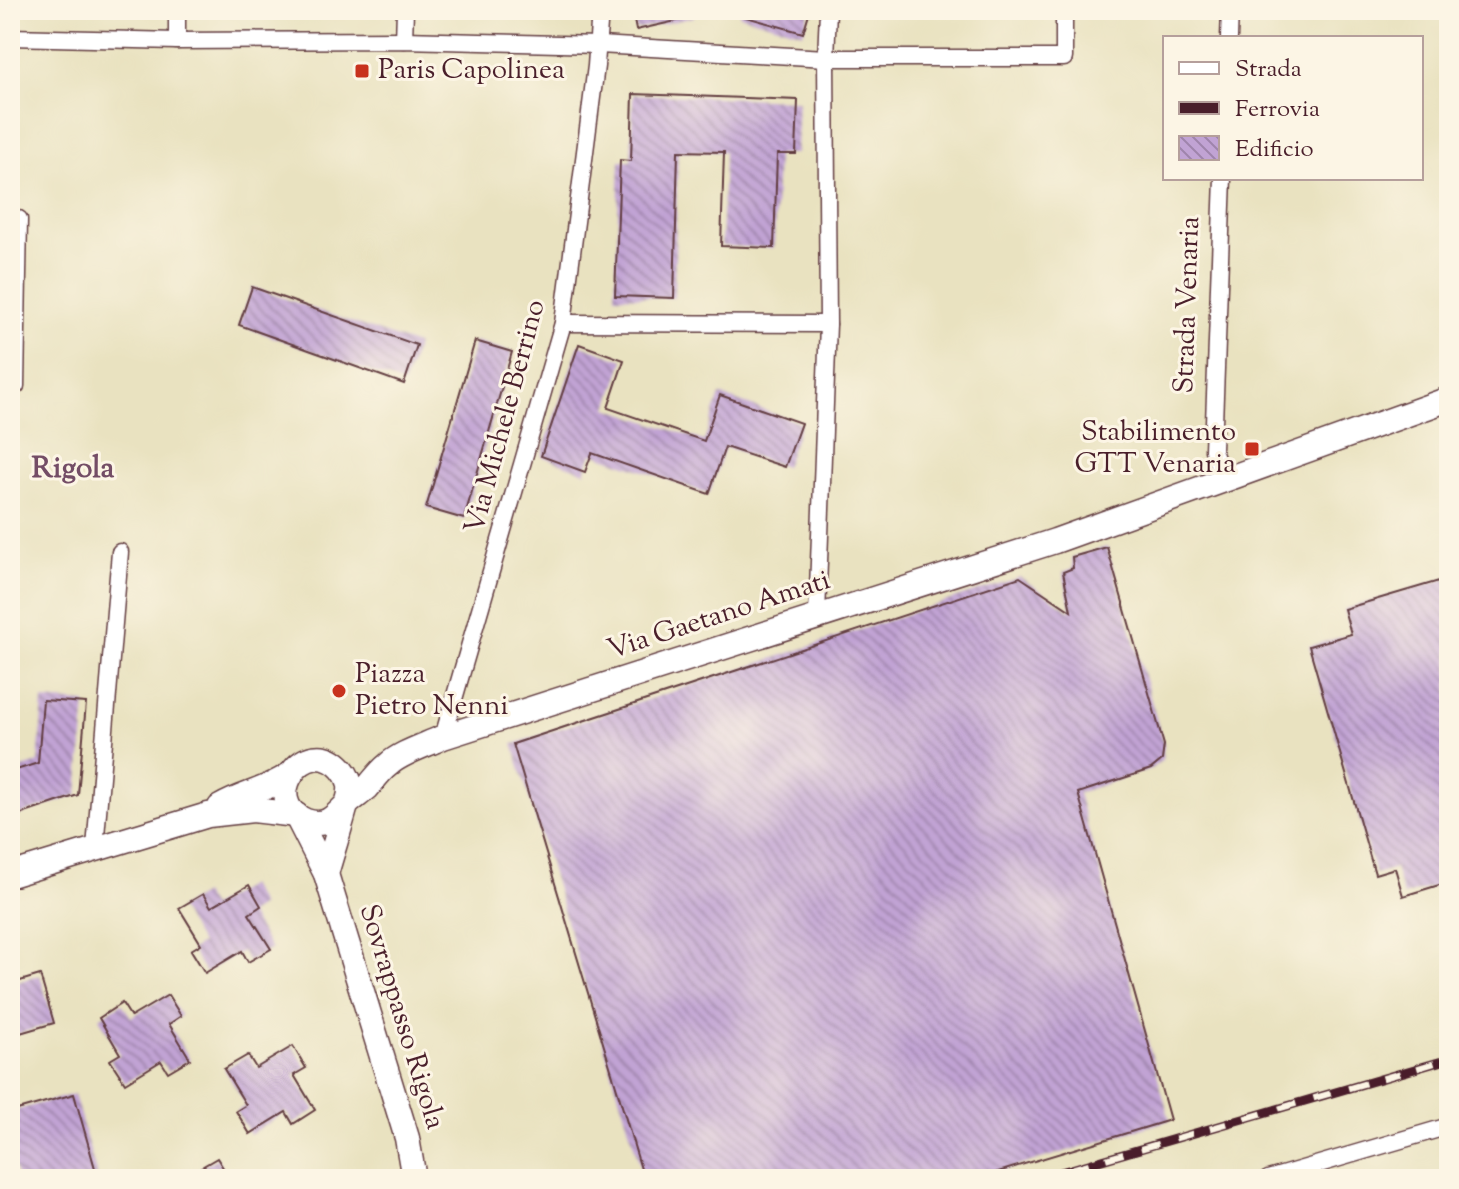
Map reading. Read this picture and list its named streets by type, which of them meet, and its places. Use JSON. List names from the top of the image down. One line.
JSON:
{"streets":{"street":["Strada Venaria","Via Michele Berrino","Via Gaetano Amati","Sovrappasso Rigola"]},"crossings":[["Strada Venaria","Via Gaetano Amati"],["Via Michele Berrino","Via Gaetano Amati"]],"districts":["Rigola"],"places":{"transit":["Paris Capolinea","Stabilimento GTT Venaria"],"other":["Piazza Pietro Nenni"]},"legend":["Strada","Ferrovia","Edificio"]}
